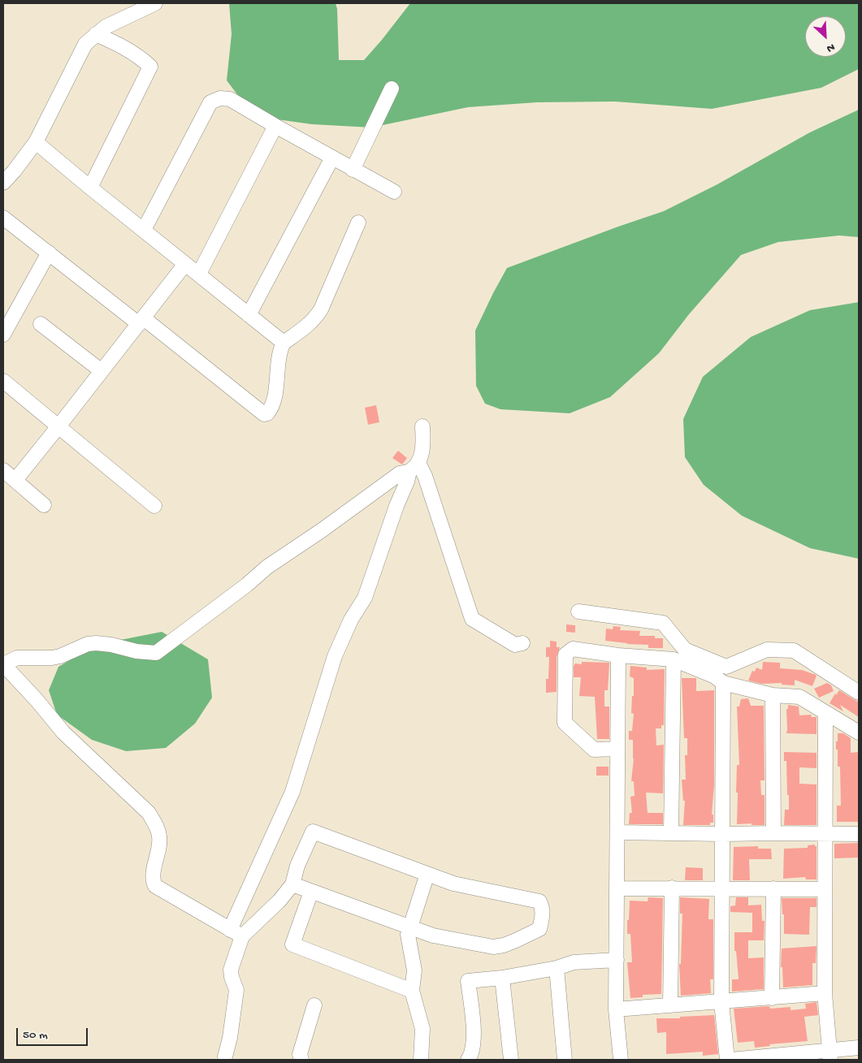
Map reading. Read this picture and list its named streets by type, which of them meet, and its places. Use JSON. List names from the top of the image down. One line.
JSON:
{"scale_bar":"50 m","north":"bottom right"}
